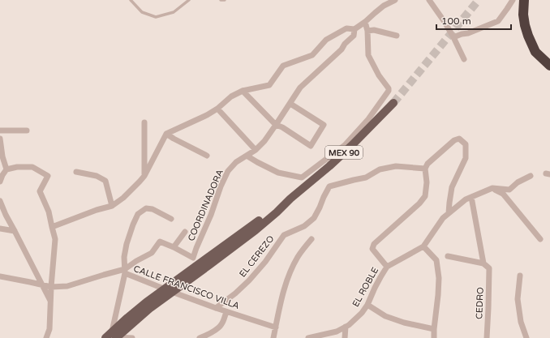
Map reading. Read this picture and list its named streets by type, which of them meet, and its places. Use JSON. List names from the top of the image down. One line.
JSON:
{"streets":{"main road":["MEX 90"],"street":["COORDINADORA","EL CEREZO","CALLE FRANCISCO VILLA","EL ROBLE","CEDRO"]},"crossings":[["COORDINADORA","CALLE FRANCISCO VILLA"],["EL CEREZO","CALLE FRANCISCO VILLA"]],"scale_bar":"100 m"}
